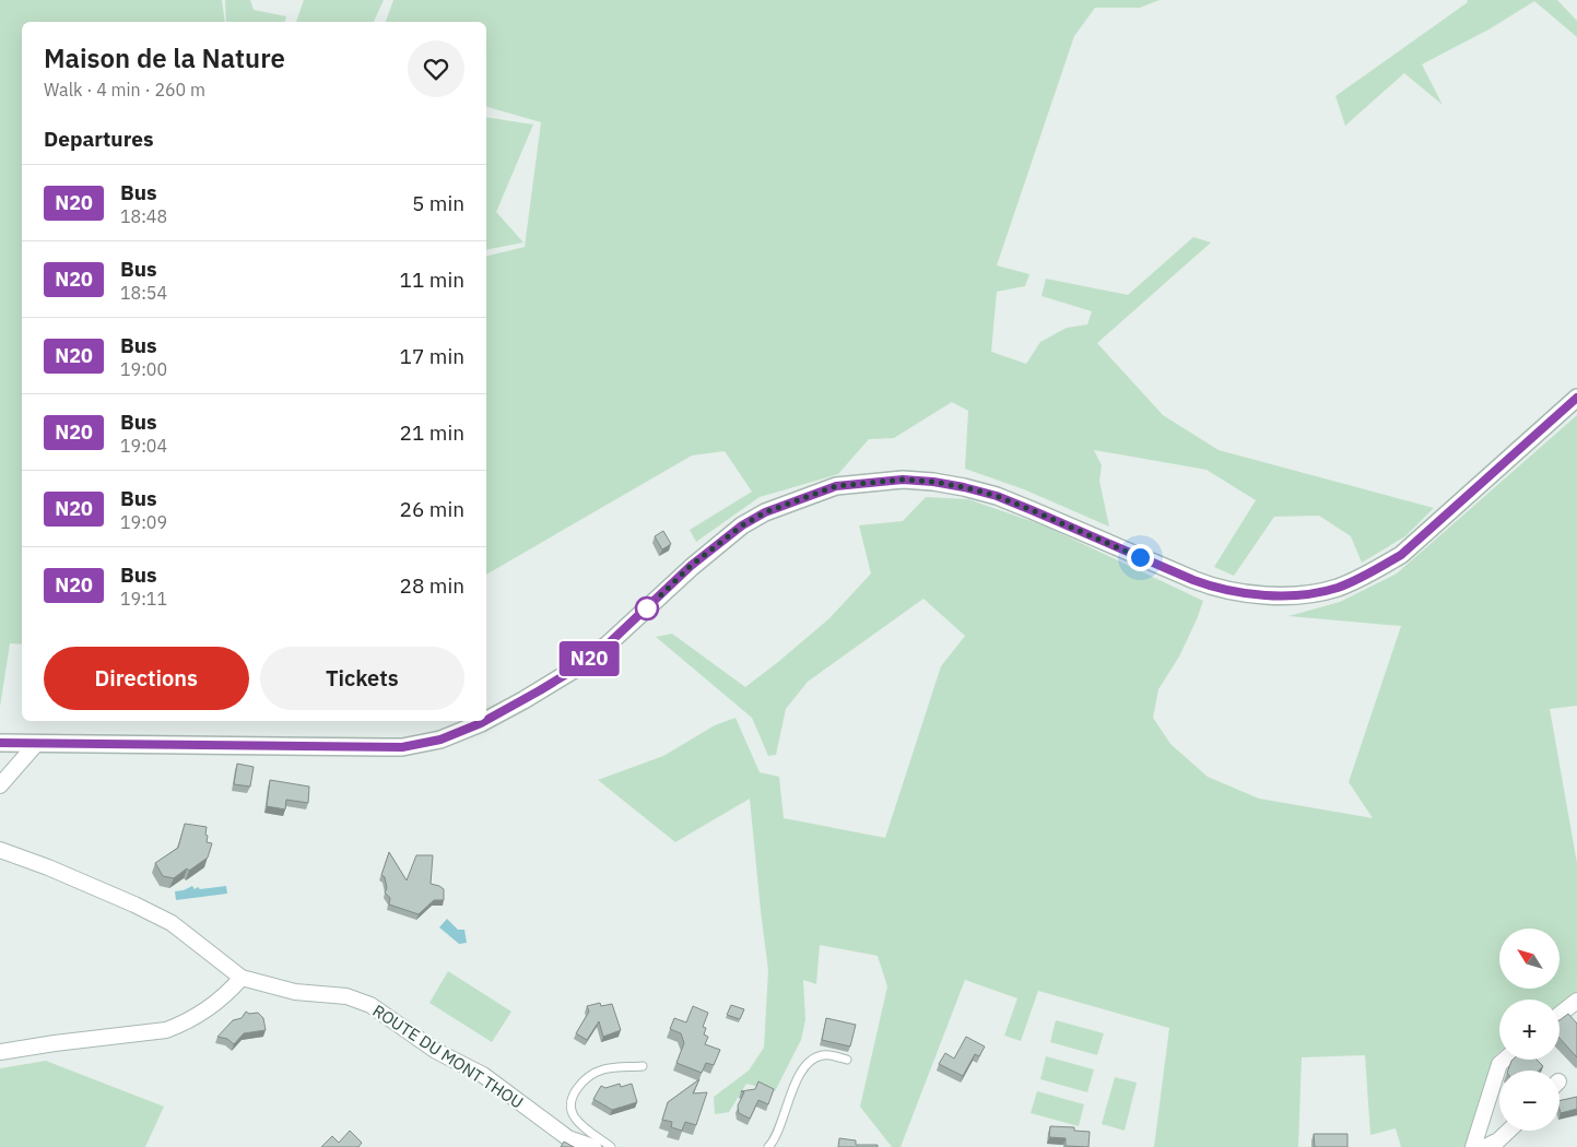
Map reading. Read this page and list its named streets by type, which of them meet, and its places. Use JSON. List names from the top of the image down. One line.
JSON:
{"streets":{"street":["ROUTE DU MONT THOU"]},"lines":["bus line N20"],"north":"top left","page":{"on_map":"N20","heading":[["Maison de la Nature","Walk · 4 min · 260 m"],"Departures"],"list":[{"mark":"N20","name":"Bus","note":"18:48","value":"5 min"},{"mark":"N20","name":"Bus","note":"18:54","value":"11 min"},{"mark":"N20","name":"Bus","note":"19:00","value":"17 min"},{"mark":"N20","name":"Bus","note":"19:04","value":"21 min"},{"mark":"N20","name":"Bus","note":"19:09","value":"26 min"},{"mark":"N20","name":"Bus","note":"19:11","value":"28 min"}],"buttons":["Directions","Tickets"],"map_buttons":["+","−"]}}
